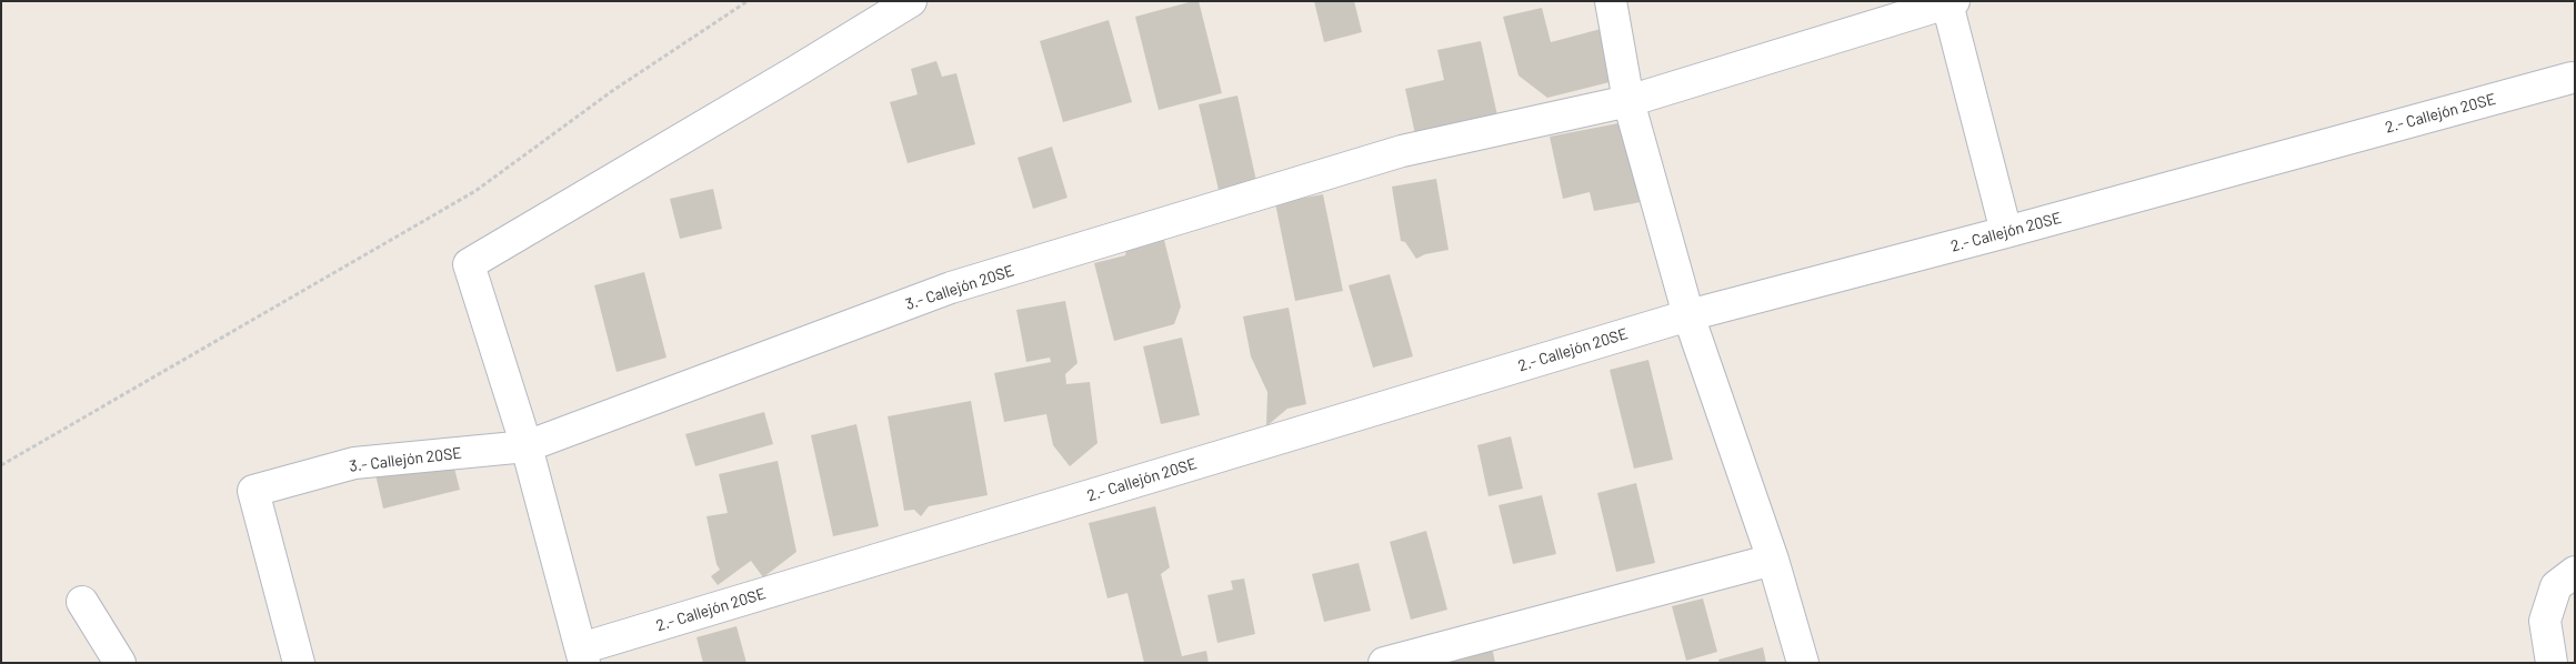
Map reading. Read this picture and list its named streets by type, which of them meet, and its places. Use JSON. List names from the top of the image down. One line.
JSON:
{"streets":{"street":["2.- Callejón 20SE","3.- Callejón 20SE"]}}
